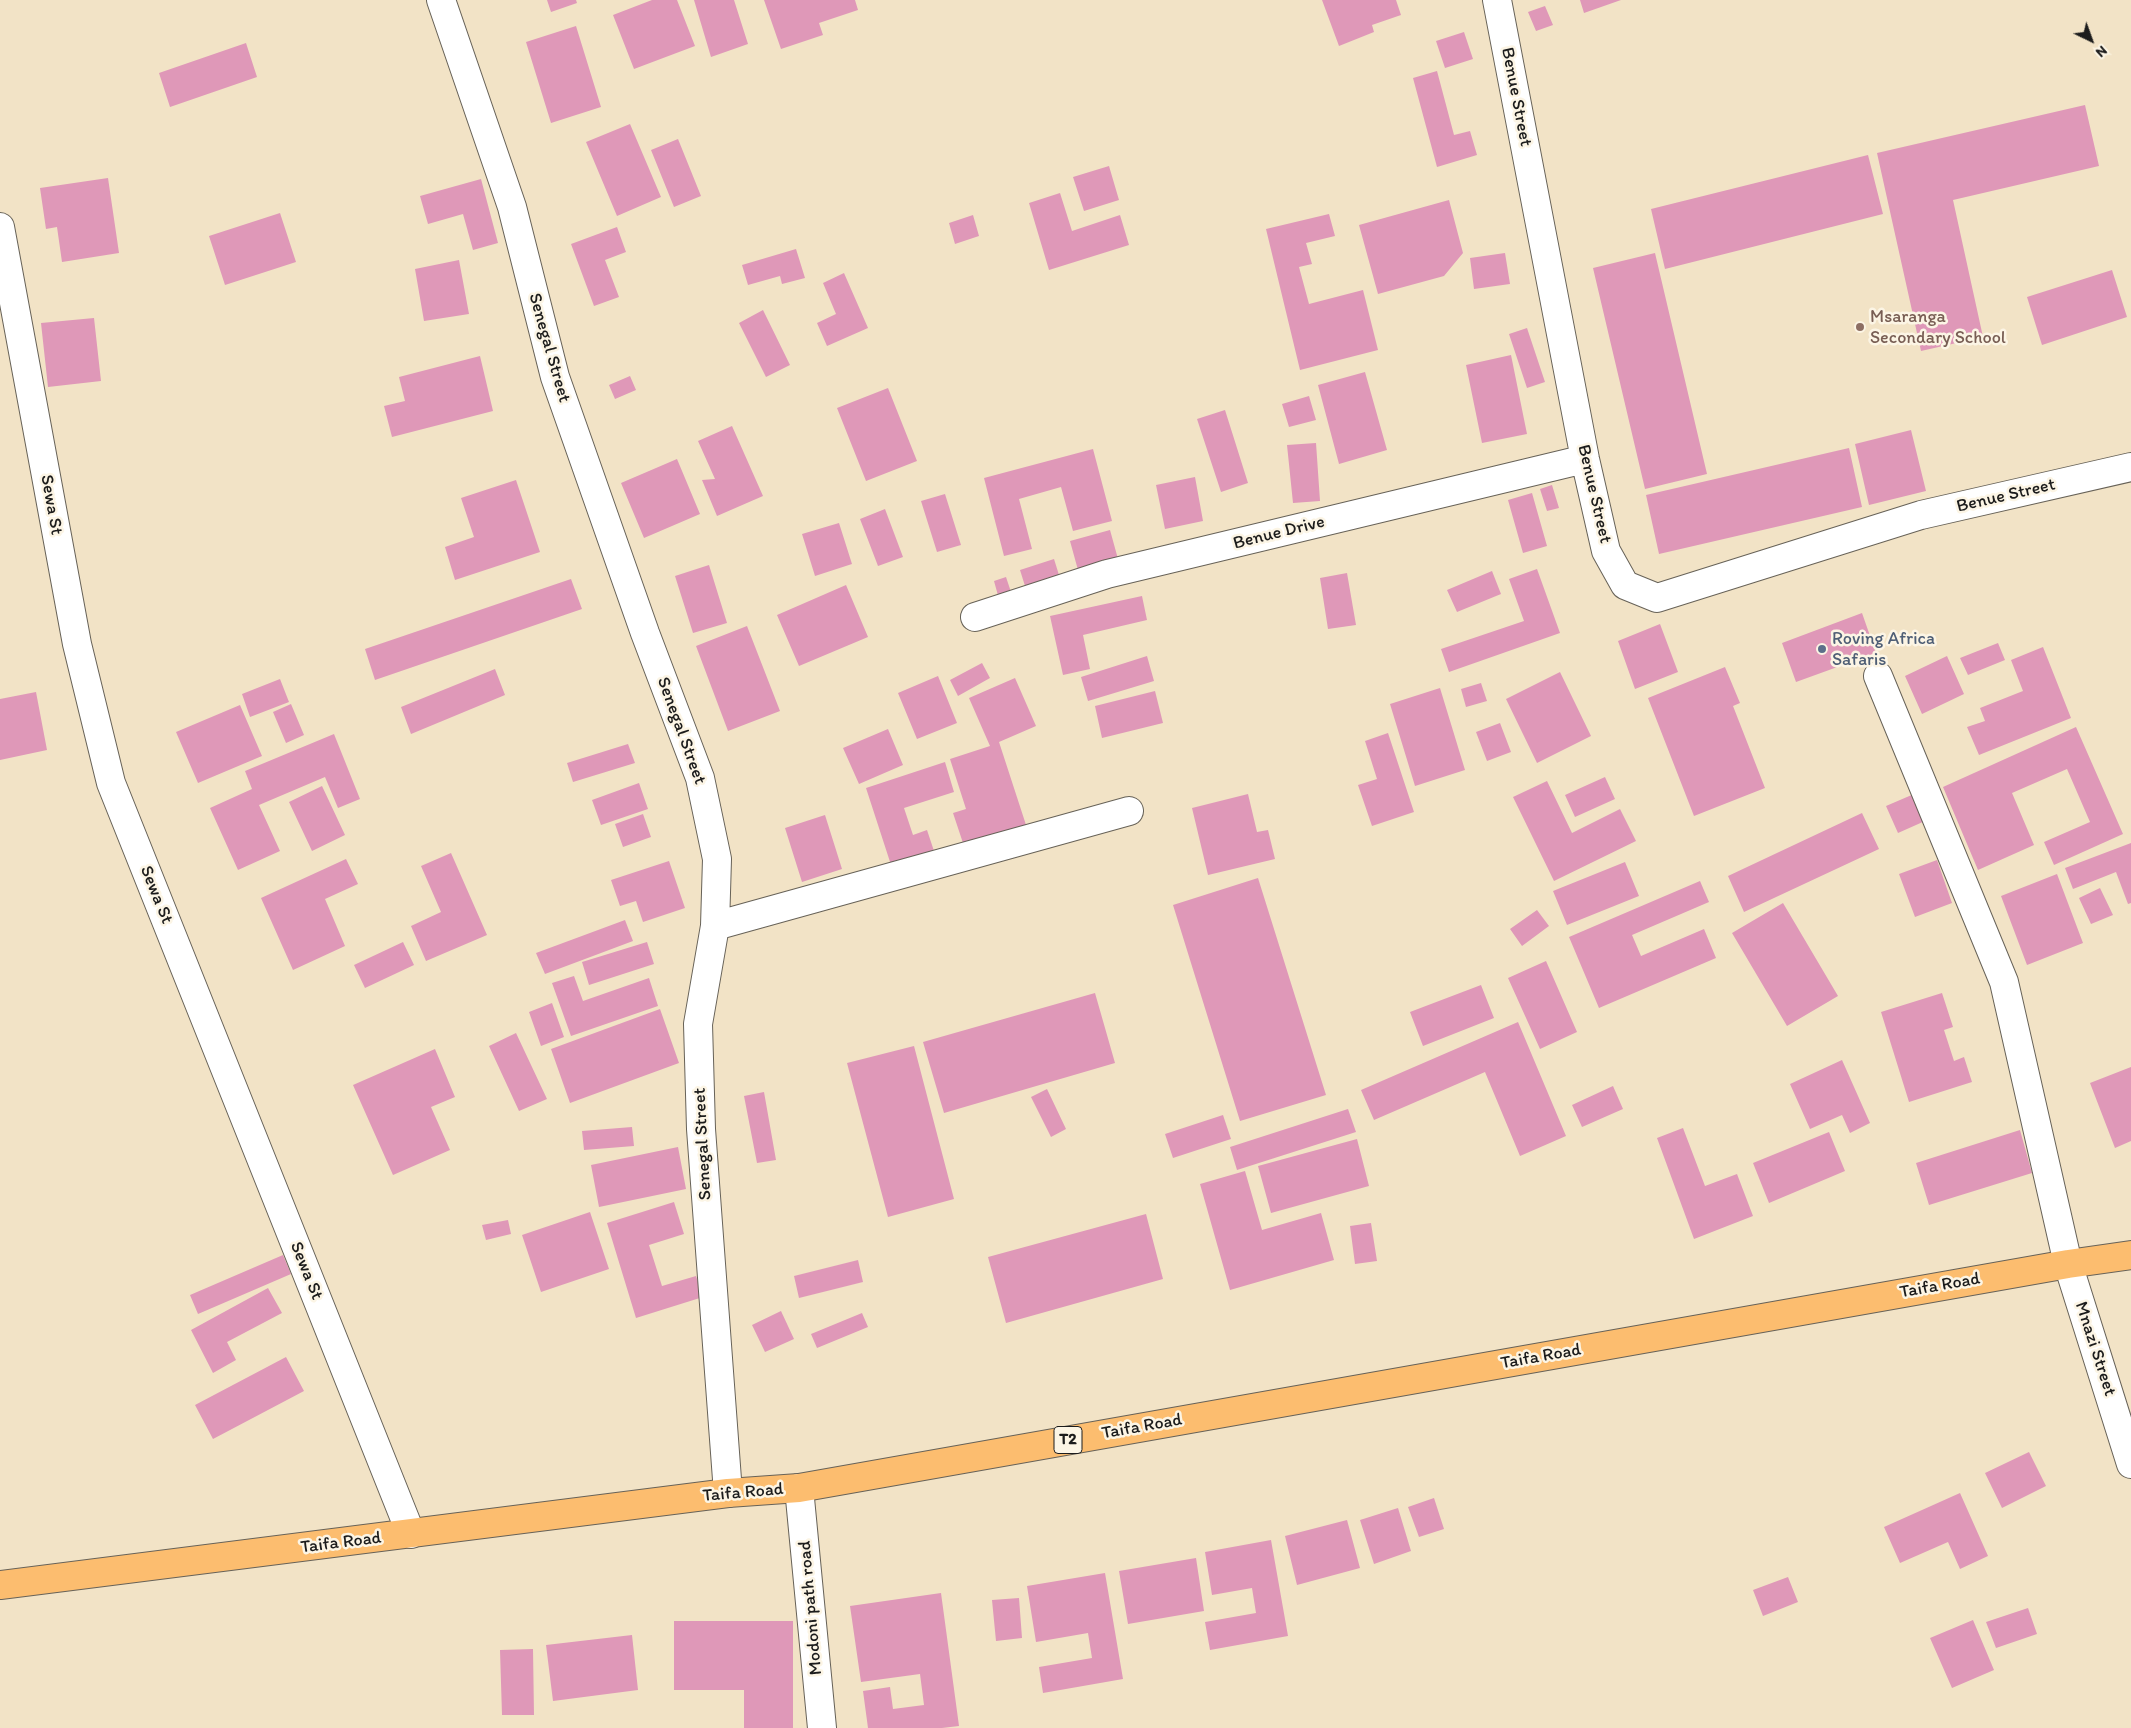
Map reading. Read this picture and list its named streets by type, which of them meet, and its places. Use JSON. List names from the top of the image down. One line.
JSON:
{"streets":{"highway":["Taifa Road","T2"],"street":["Benue Street","Senegal Street","Sewa St","Benue Drive","Mnazi Street","Modoni path road"]},"crossings":[["Benue Street","Benue Drive"],["Senegal Street","Taifa Road"],["Sewa St","Taifa Road"],["Taifa Road","Mnazi Street"],["Taifa Road","Modoni path road"]],"places":["Msaranga Secondary School","Roving Africa Safaris"],"north":"bottom right"}
